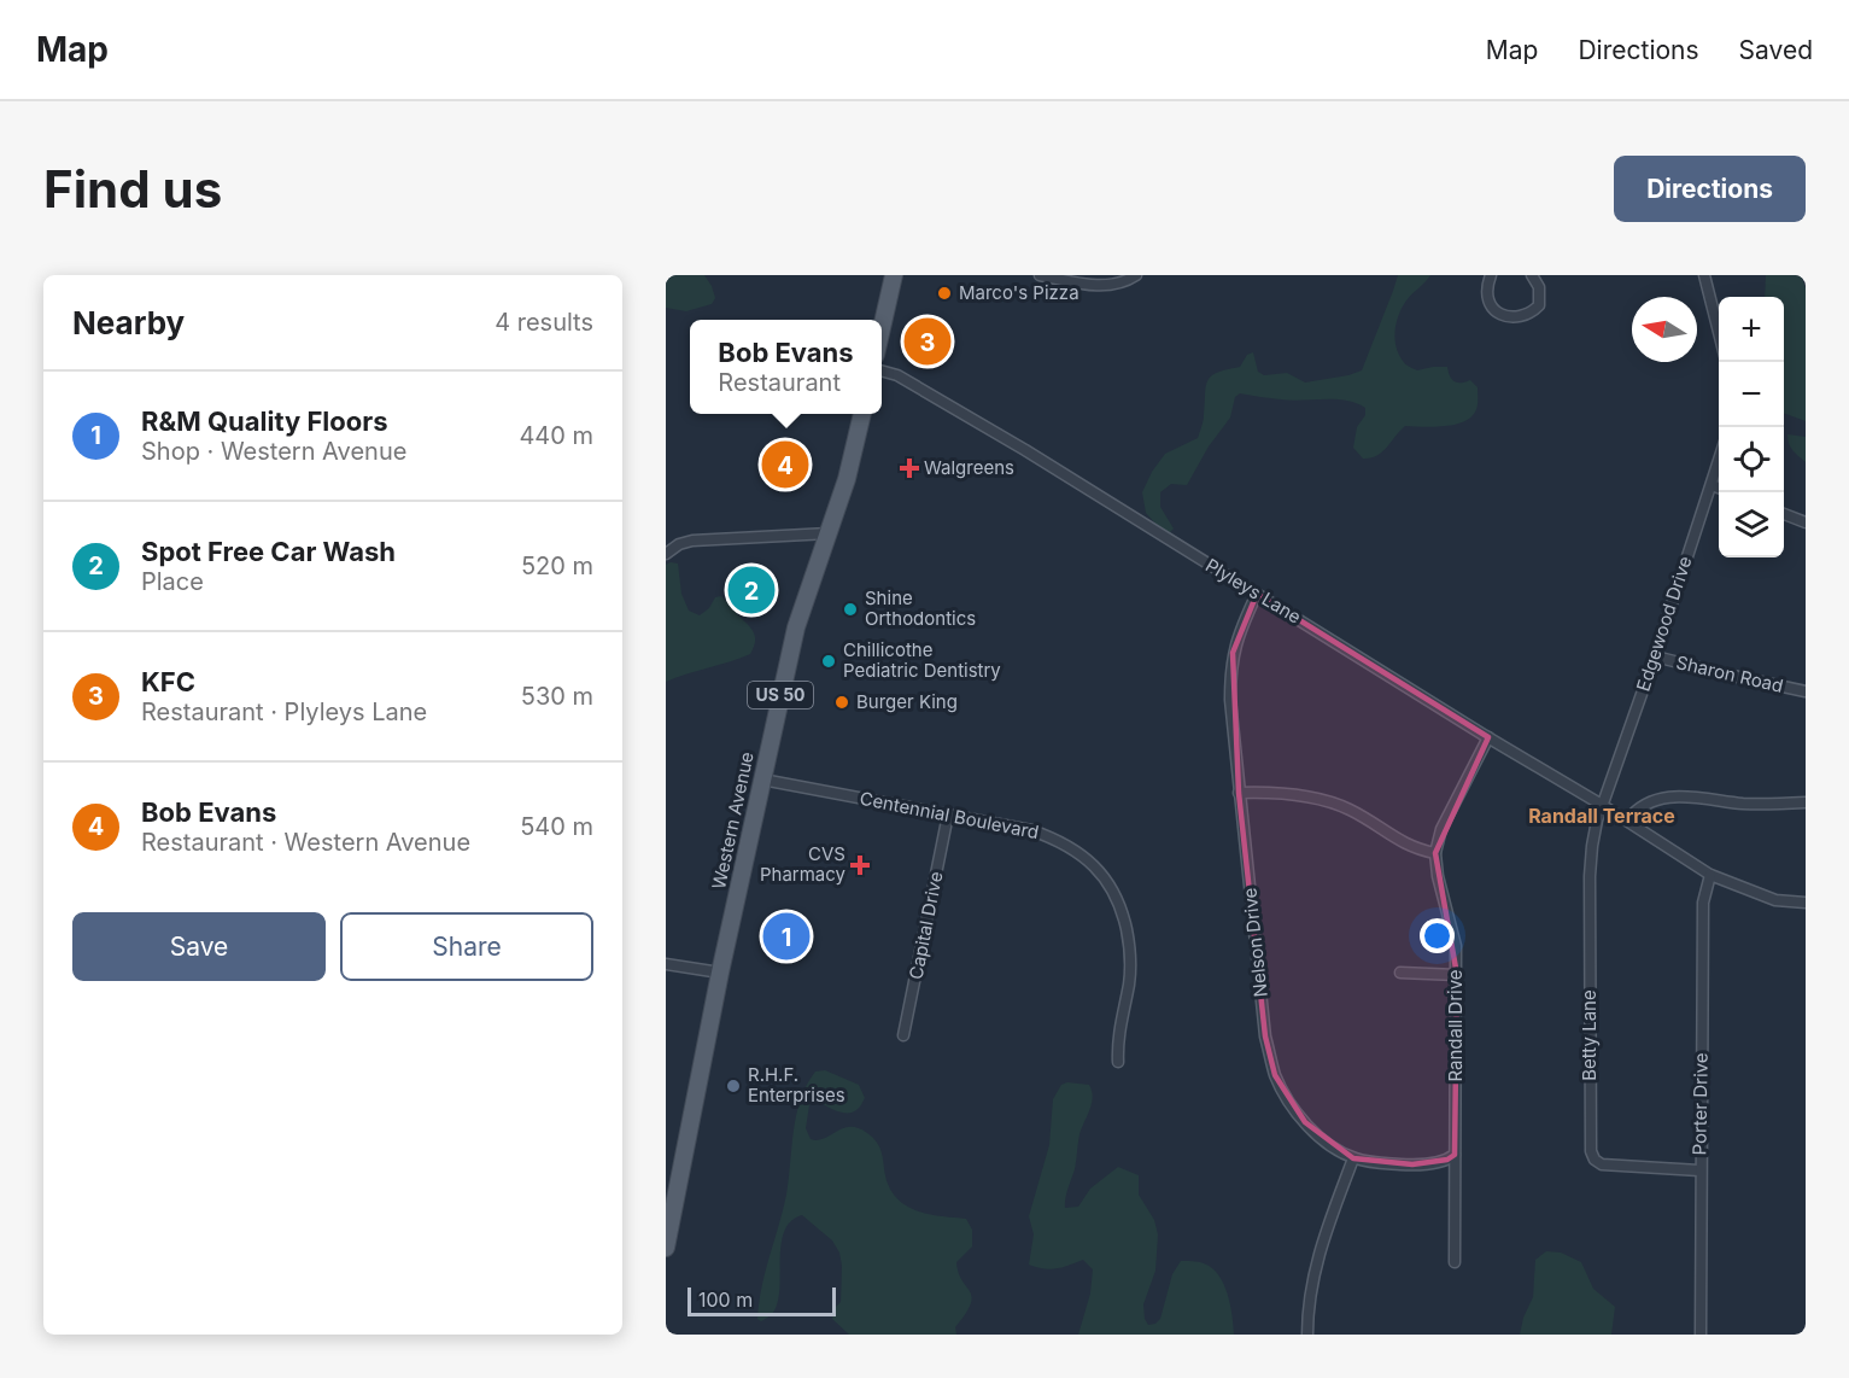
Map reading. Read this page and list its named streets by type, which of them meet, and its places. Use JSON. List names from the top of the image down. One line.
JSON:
{"streets":{"main road":["US 50","Western Avenue"],"street":["Plyleys Lane","Edgewood Drive","Sharon Road","Centennial Boulevard","Capital Drive","Nelson Drive","Randall Drive","Betty Lane","Porter Drive"]},"crossings":[["Plyleys Lane","Edgewood Drive"],["Plyleys Lane","Nelson Drive"],["Plyleys Lane","Randall Drive"],["Plyleys Lane","Betty Lane"],["Plyleys Lane","Porter Drive"],["Edgewood Drive","Sharon Road"],["Edgewood Drive","Betty Lane"],["Centennial Boulevard","Western Avenue"],["Centennial Boulevard","Capital Drive"],["Nelson Drive","Randall Drive"],["Betty Lane","Porter Drive"]],"districts":["Randall Terrace"],"places":{"other":["Marco's Pizza","Shine Orthodontics","Chillicothe Pediatric Dentistry","Burger King","R.H.F. Enterprises"],"health":["Walgreens","CVS Pharmacy"]},"scale_bar":"100 m","north":"left","page":{"header":"Map","nav":["Map","Directions","Saved"],"buttons":["Directions",["Save","Share"]],"title":"Find us","heading":["Nearby","4 results"],"map_buttons":["+","−"],"pins":["3","4","2","1"],"popup":["Bob Evans","Restaurant"],"list":[{"mark":"1","name":"R&M Quality Floors","note":"Shop · Western Avenue","value":"440 m"},{"mark":"2","name":"Spot Free Car Wash","note":"Place","value":"520 m"},{"mark":"3","name":"KFC","note":"Restaurant · Plyleys Lane","value":"530 m"},{"mark":"4","name":"Bob Evans","note":"Restaurant · Western Avenue","value":"540 m"}],"scale":"100 m"}}
